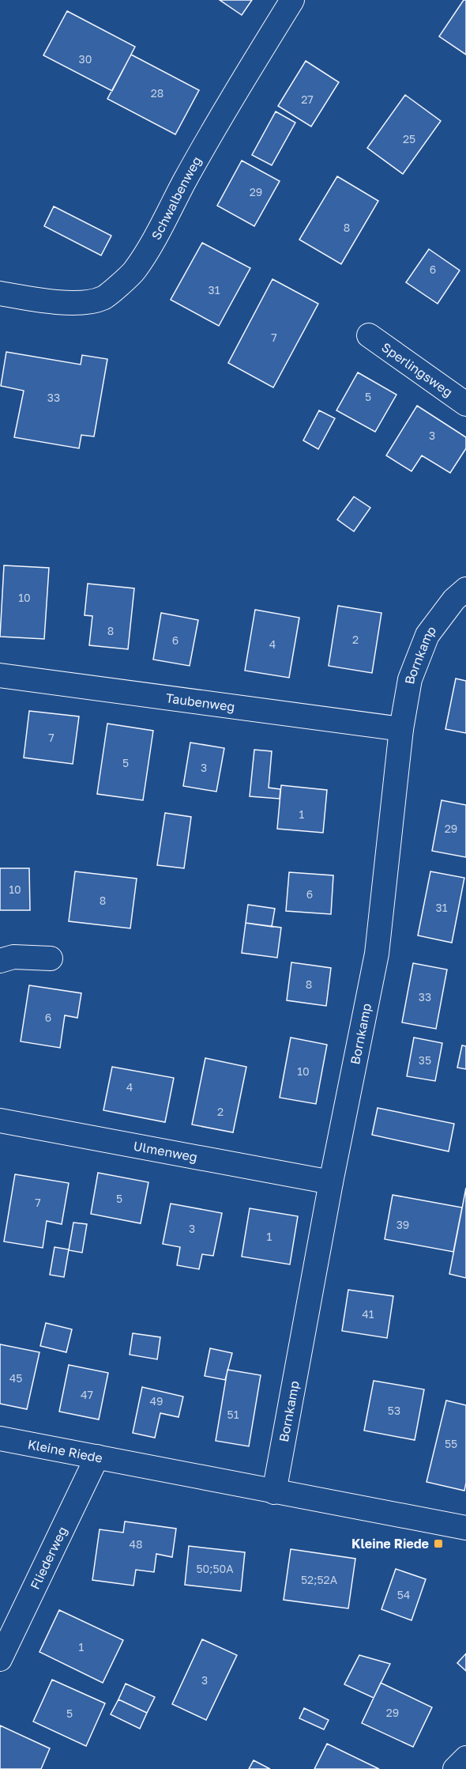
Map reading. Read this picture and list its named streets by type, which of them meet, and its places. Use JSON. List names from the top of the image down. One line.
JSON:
{"streets":{"street":["Schwalbenweg","Sperlingsweg","Bornkamp","Taubenweg","Ulmenweg","Kleine Riede","Fliederweg"]},"crossings":[["Bornkamp","Taubenweg"],["Bornkamp","Ulmenweg"],["Bornkamp","Kleine Riede"],["Kleine Riede","Fliederweg"]],"places":{"transit":["Kleine Riede"]},"house_numbers":["30","28","27","25","29","8","6","31","7","5","33","3","10","8","2","6","4","7","5","3","1","29","10","6","8","31","8","33","6","35","10","4","2","5","7","39","3","1","41","45","47","49","53","51","55","48","50;50A","52;52A","54","1","3","29","5"]}
